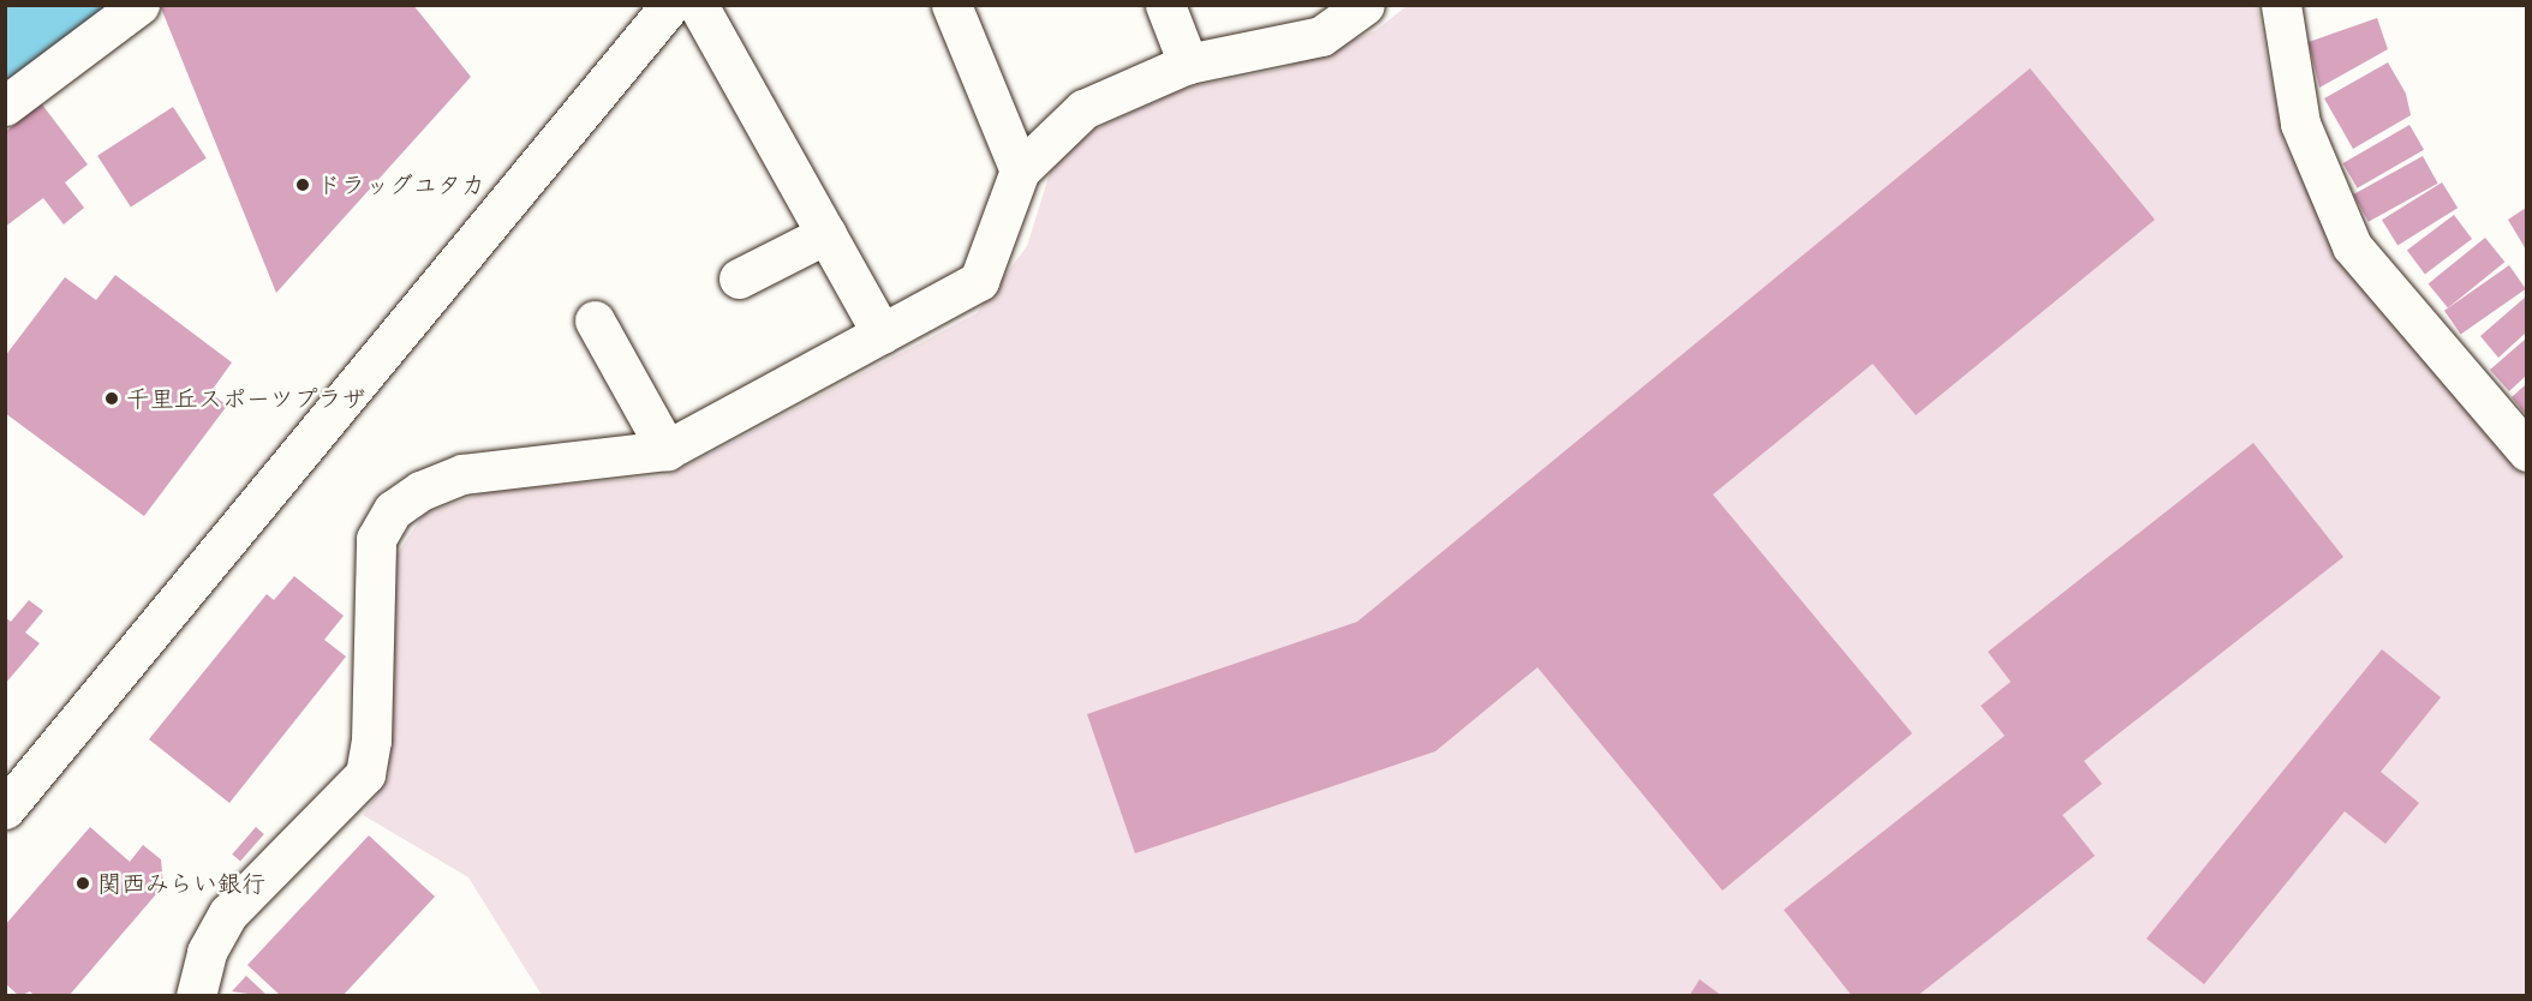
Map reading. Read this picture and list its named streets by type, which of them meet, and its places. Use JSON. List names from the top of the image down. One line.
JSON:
{"places":["ドラッグユタカ","千里丘スポーツプラザ","関西みらい銀行"]}
